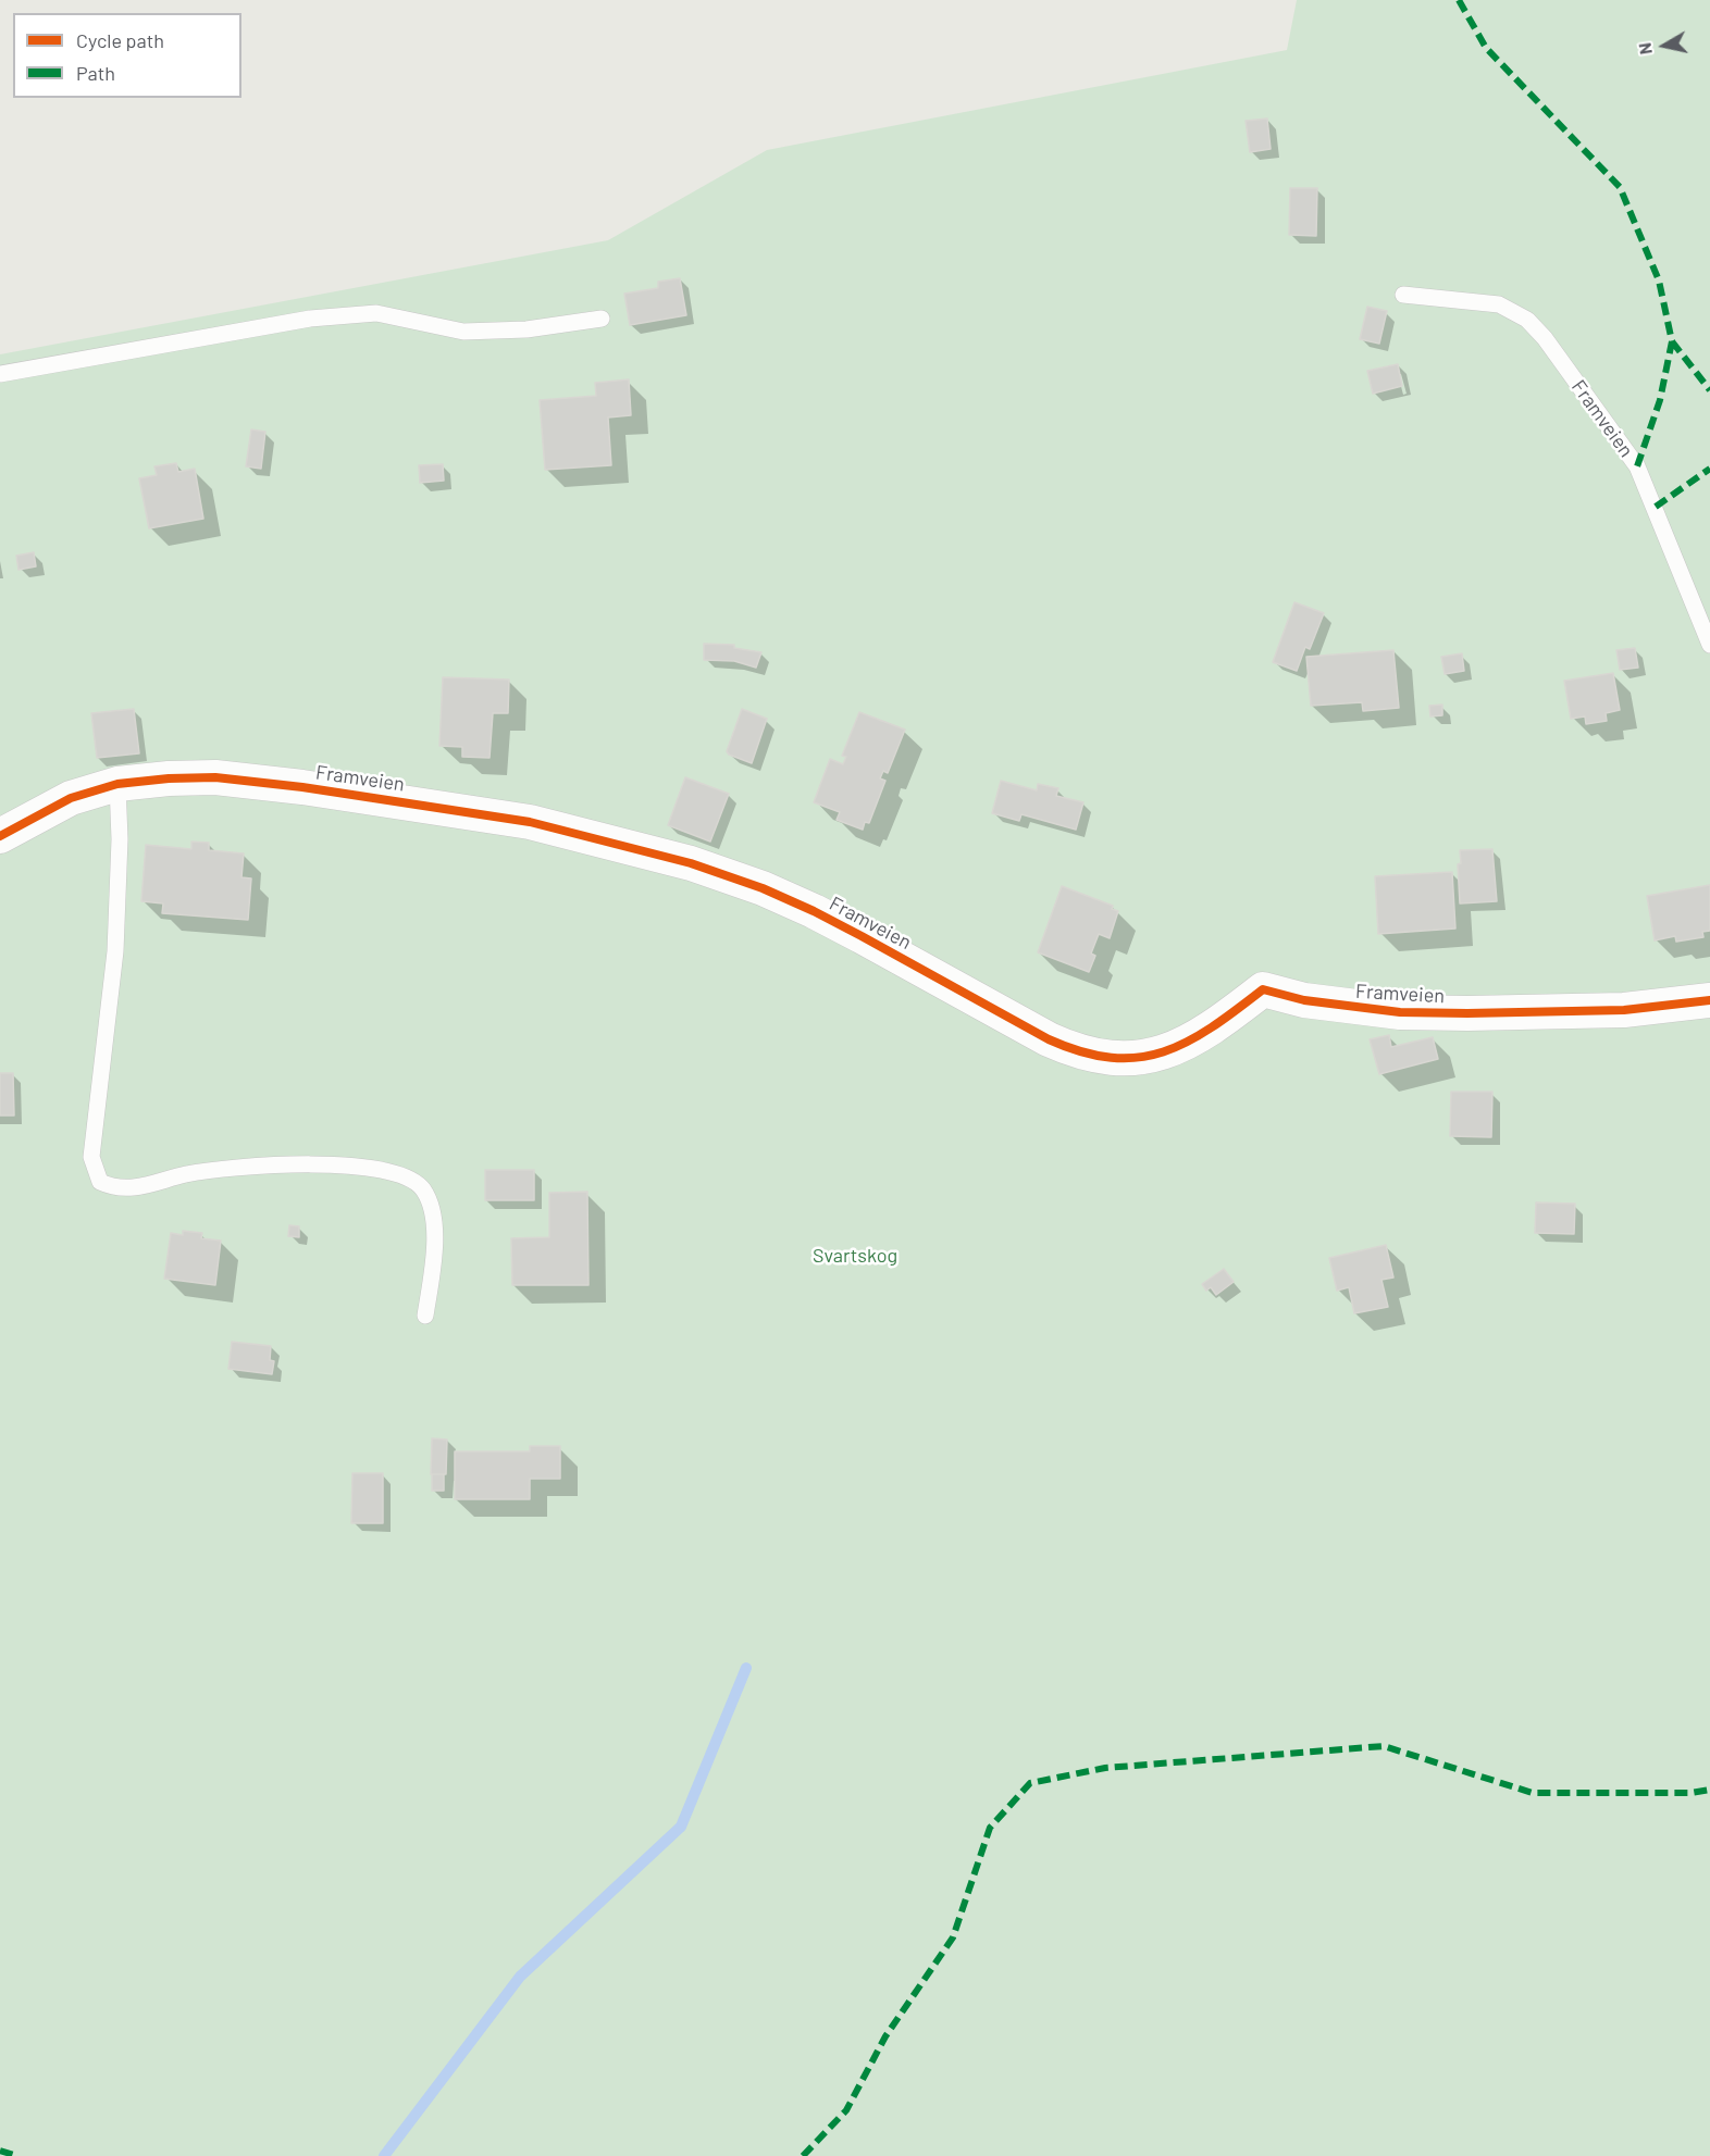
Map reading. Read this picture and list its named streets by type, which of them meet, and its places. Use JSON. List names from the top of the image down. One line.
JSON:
{"streets":{"street":["Framveien"]},"parks":["Svartskog"],"legend":["Cycle path","Path"],"north":"left"}
